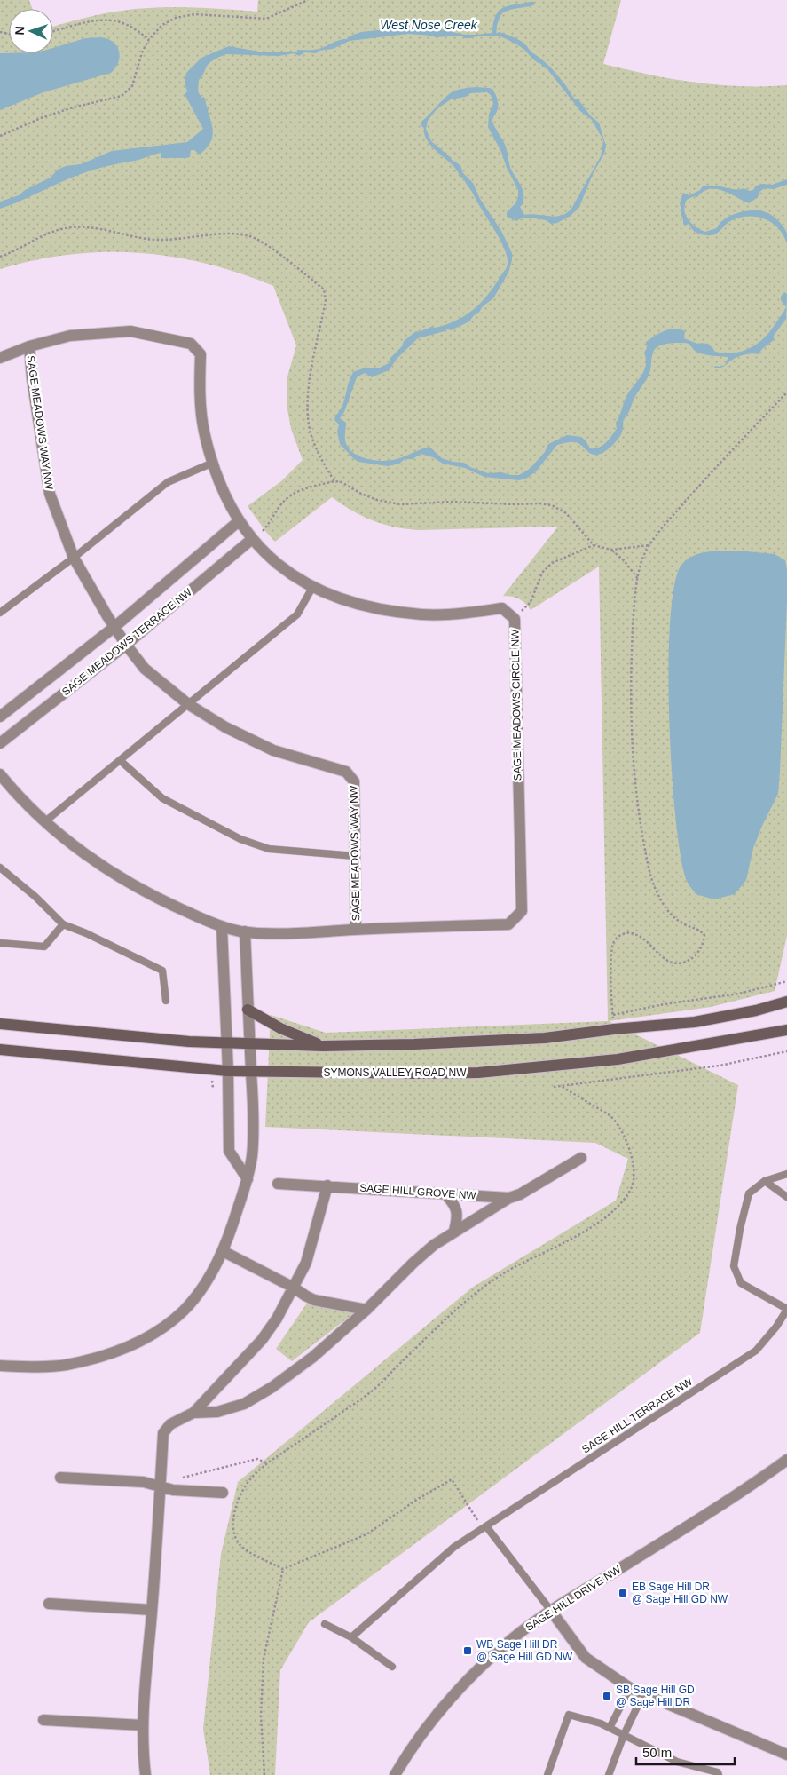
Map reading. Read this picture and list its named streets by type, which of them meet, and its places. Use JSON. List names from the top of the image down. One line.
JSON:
{"streets":{"main road":["SYMONS VALLEY ROAD NW"],"street":["SAGE MEADOWS WAY NW","SAGE MEADOWS TERRACE NW","SAGE MEADOWS CIRCLE NW","SAGE HILL GROVE NW","SAGE HILL DRIVE NW"],"lane":["SAGE HILL TERRACE NW"]},"crossings":[["SAGE MEADOWS WAY NW","SAGE MEADOWS TERRACE NW"],["SAGE MEADOWS WAY NW","SAGE MEADOWS CIRCLE NW"],["SAGE MEADOWS TERRACE NW","SAGE MEADOWS CIRCLE NW"]],"water":["West Nose Creek"],"places":{"transit":["EB Sage Hill DR @ Sage Hill GD NW","WB Sage Hill DR @ Sage Hill GD NW","SB Sage Hill GD @ Sage Hill DR"]},"scale_bar":"50 m","north":"left"}
